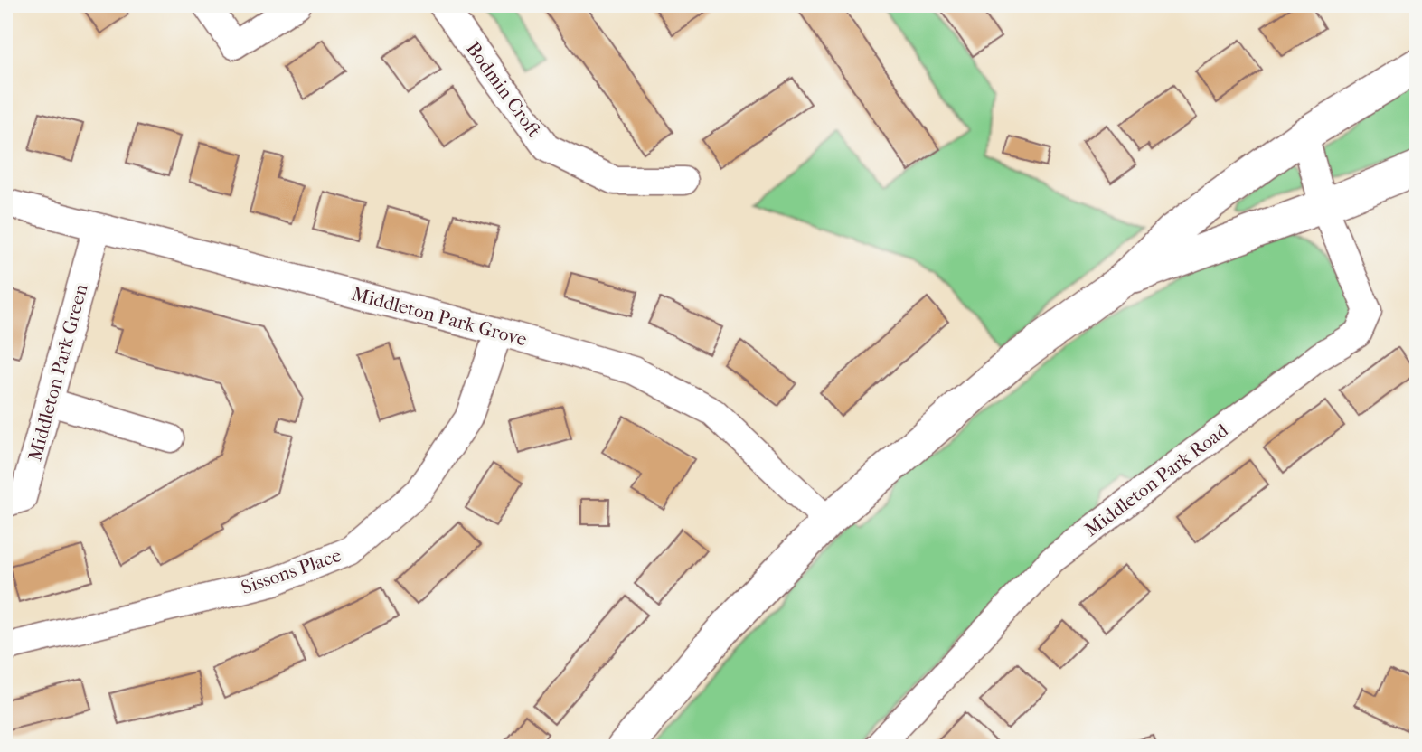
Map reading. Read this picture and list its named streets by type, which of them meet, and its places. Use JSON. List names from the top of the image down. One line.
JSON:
{"streets":{"street":["Bodmin Croft","Middleton Park Grove","Middleton Park Green","Middleton Park Road","Sissons Place"]},"crossings":[["Middleton Park Grove","Middleton Park Green"],["Middleton Park Grove","Sissons Place"]]}
